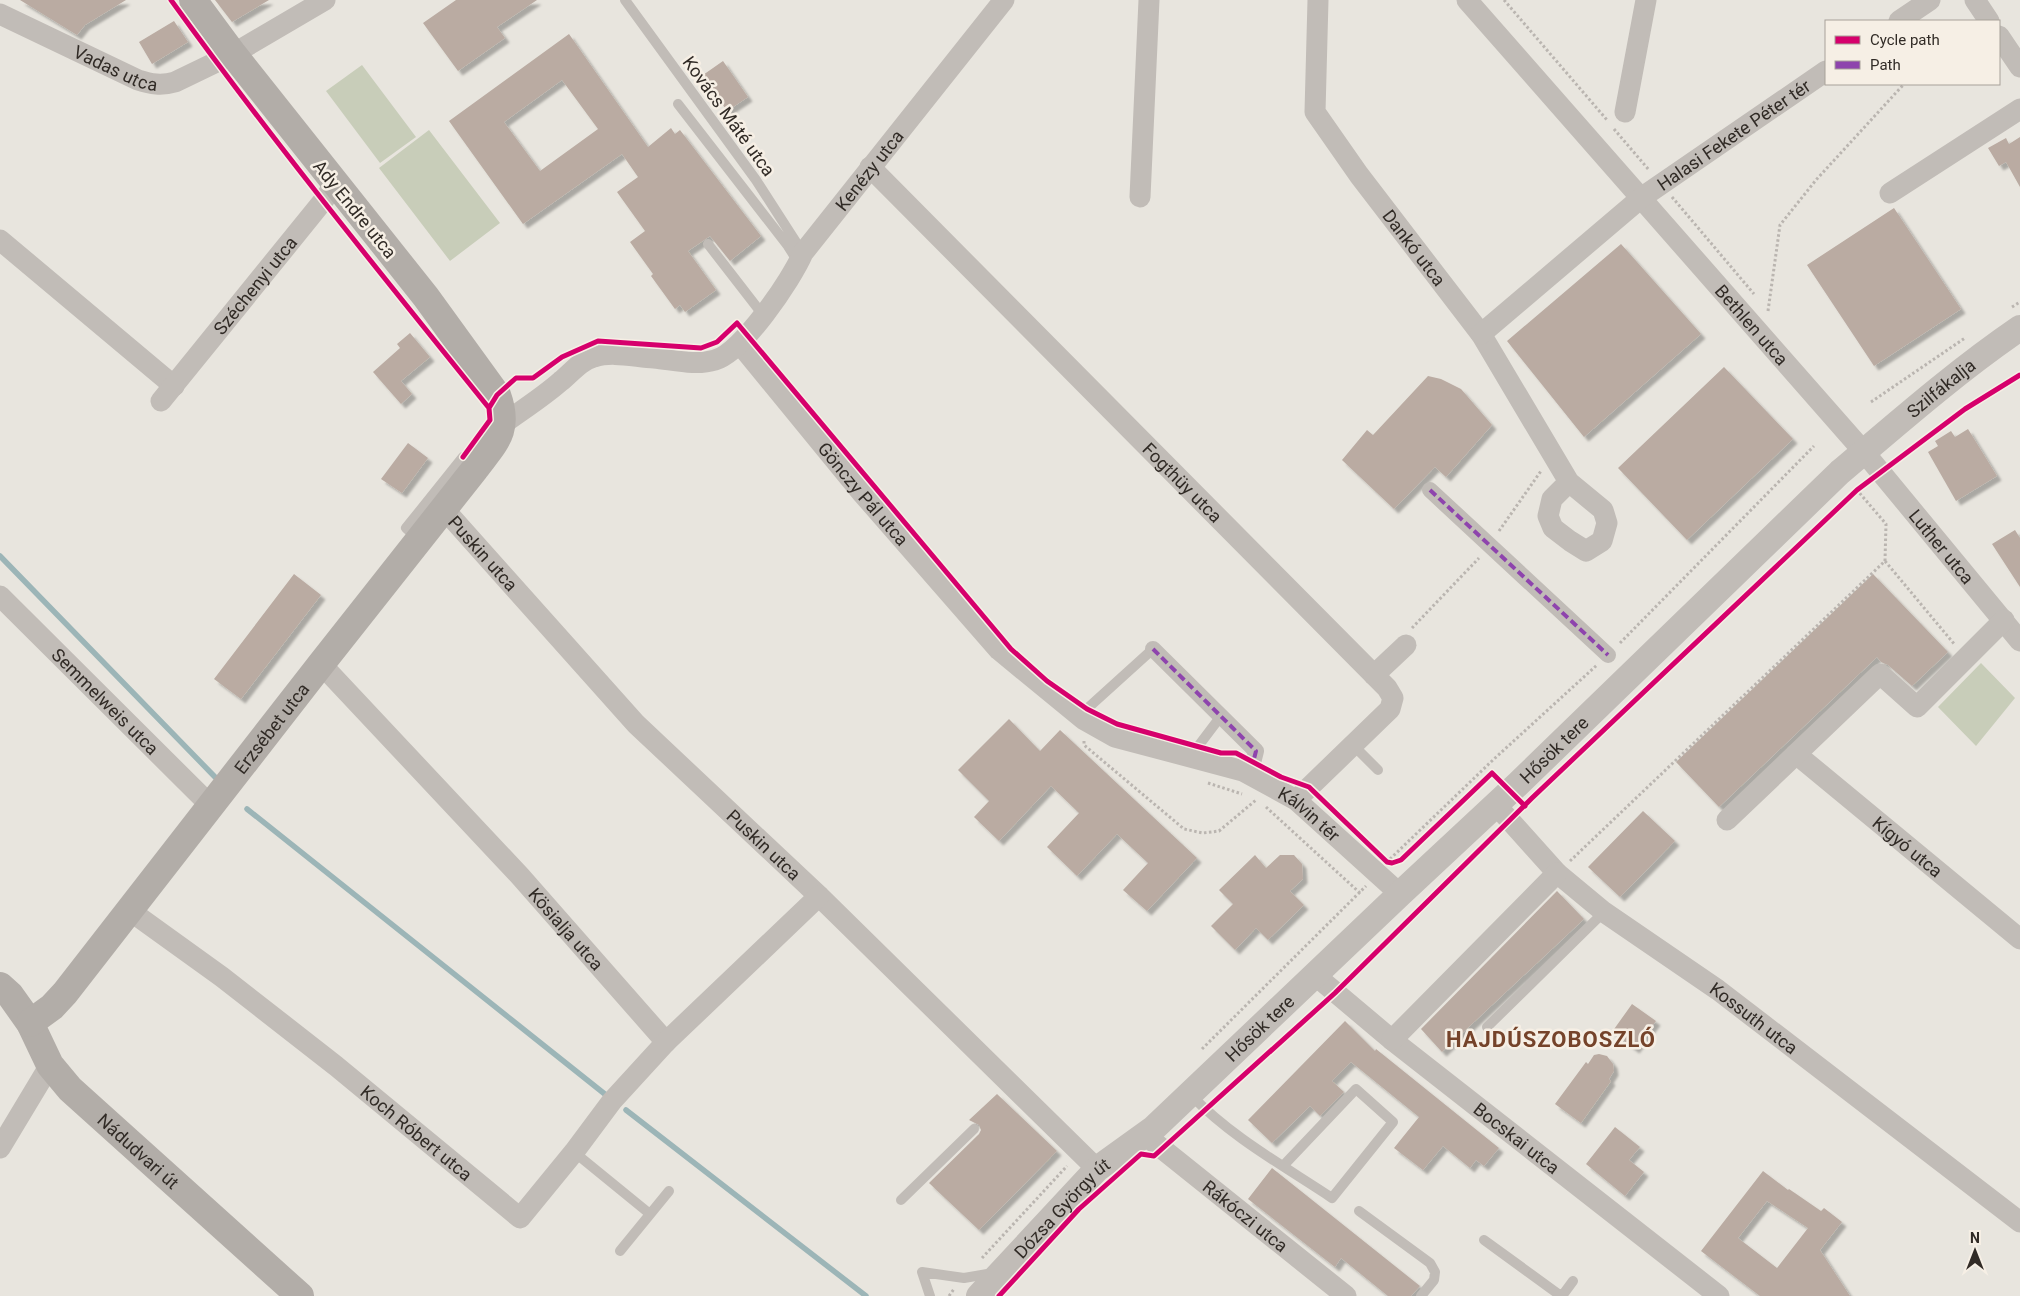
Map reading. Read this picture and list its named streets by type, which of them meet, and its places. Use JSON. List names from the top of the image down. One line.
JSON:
{"streets":{"main road":["Ady Endre utca","Erzsébet utca","Nádudvari út"],"street":["Vadas utca","Halasi Fekete Péter tér","Kenézy utca","Dankó utca","Széchenyi utca","Bethlen utca","Szilfákalja","Fogthüy utca","Gönczy Pál utca","Luther utca","Puskin utca","Semmelweis utca","Hősök tere","Kálvin tér","Kígyó utca","Kösialja utca","Kossuth utca","Koch Róbert utca","Bocskai utca","Dózsa György út","Rákóczi utca"],"lane":["Kovács Máté utca"]},"crossings":[["Vadas utca","Ady Endre utca"],["Kovács Máté utca","Kenézy utca"],["Halasi Fekete Péter tér","Bethlen utca"],["Kenézy utca","Fogthüy utca"],["Kenézy utca","Gönczy Pál utca"],["Ady Endre utca","Széchenyi utca"],["Ady Endre utca","Erzsébet utca"],["Bethlen utca","Szilfákalja"],["Bethlen utca","Luther utca"],["Bethlen utca","Hősök tere"],["Szilfákalja","Luther utca"],["Szilfákalja","Hősök tere"],["Fogthüy utca","Kálvin tér"],["Gönczy Pál utca","Kálvin tér"],["Luther utca","Hősök tere"],["Puskin utca","Erzsébet utca"],["Puskin utca","Dózsa György út"],["Semmelweis utca","Erzsébet utca"],["Erzsébet utca","Kösialja utca"],["Erzsébet utca","Koch Róbert utca"],["Erzsébet utca","Nádudvari út"],["Hősök tere","Kossuth utca"],["Hősök tere","Bocskai utca"],["Hősök tere","Dózsa György út"],["Hősök tere","Rákóczi utca"],["Kösialja utca","Koch Róbert utca"],["Dózsa György út","Rákóczi utca"]],"districts":["HAJDÚSZOBOSZLÓ"],"legend":["Cycle path","Path"],"north":"top"}
